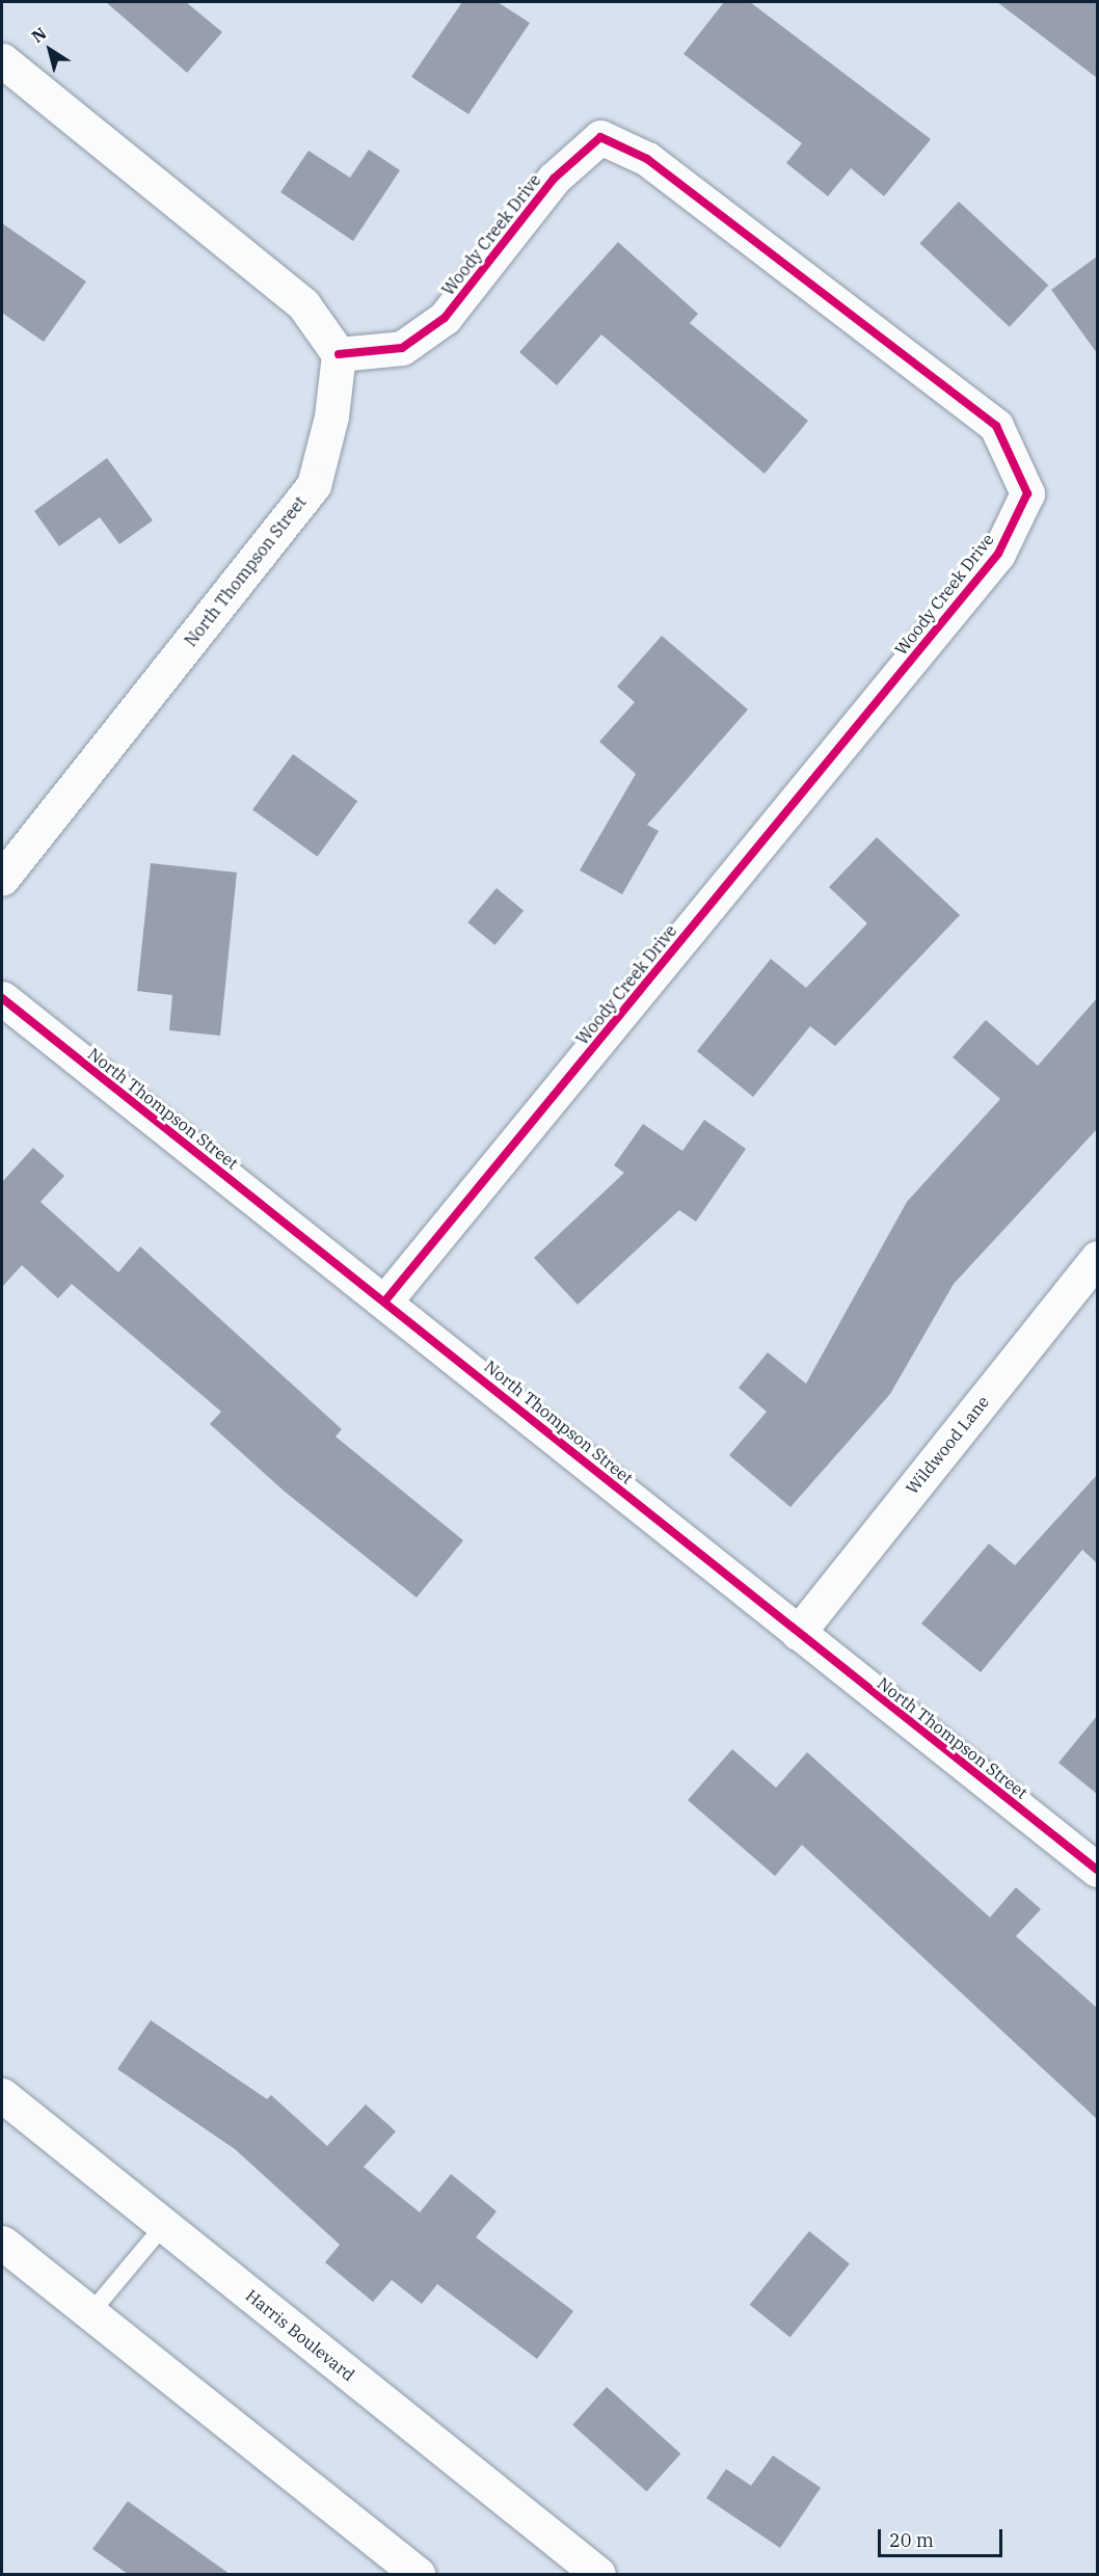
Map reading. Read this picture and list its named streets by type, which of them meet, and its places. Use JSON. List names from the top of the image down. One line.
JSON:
{"streets":{"street":["Woody Creek Drive","North Thompson Street","Wildwood Lane","Harris Boulevard"]},"crossings":[["Woody Creek Drive","North Thompson Street"],["North Thompson Street","Wildwood Lane"]],"scale_bar":"20 m","north":"top left"}
